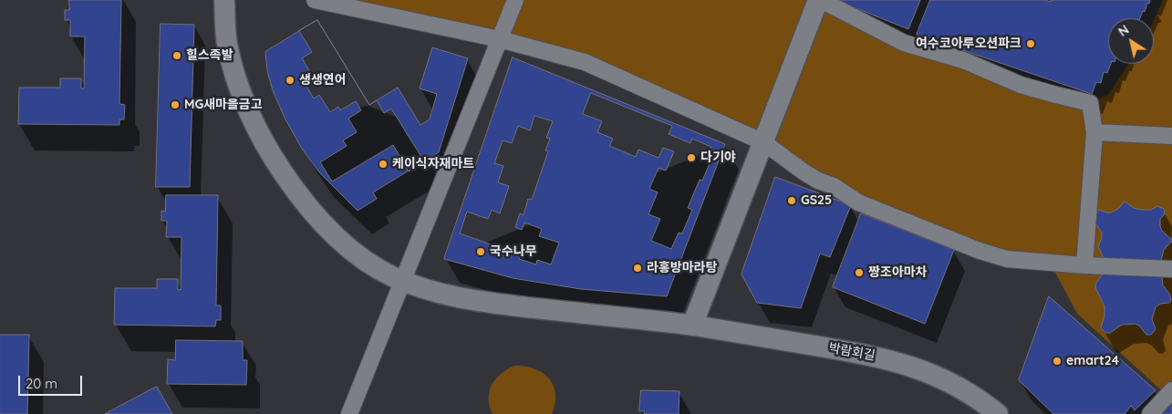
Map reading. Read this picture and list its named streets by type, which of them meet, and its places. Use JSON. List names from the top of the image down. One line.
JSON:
{"streets":{"street":["박람회길"]},"places":["여수코아루오션파크","힐스족발","생생연어","MG새마을금고","다기야","케이식자재마트","GS25","국수나무","라홍방마라탕","짱조아마차","emart24"],"scale_bar":"20 m","north":"top left"}
